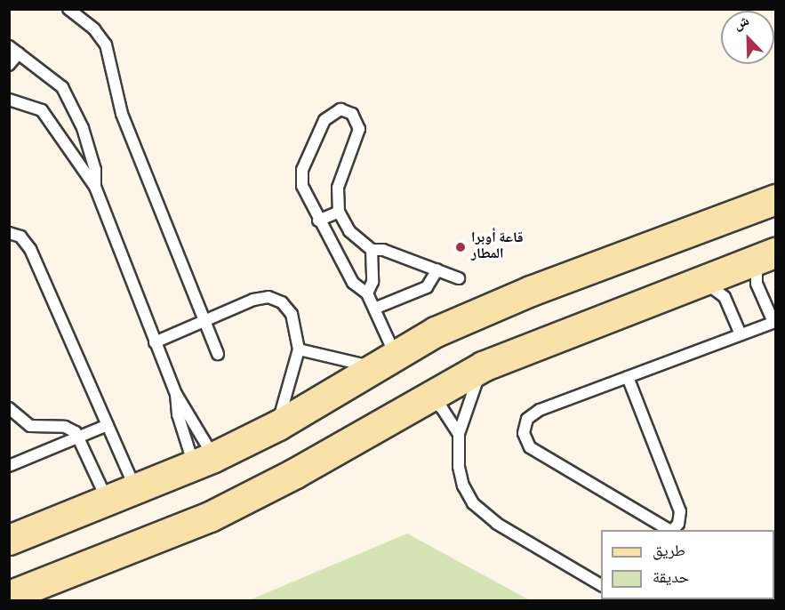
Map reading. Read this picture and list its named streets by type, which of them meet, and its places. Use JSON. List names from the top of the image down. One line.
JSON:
{"places":["قاعة أوبرا المطار"],"legend":["طريق","حديقة"],"north":"top left"}
